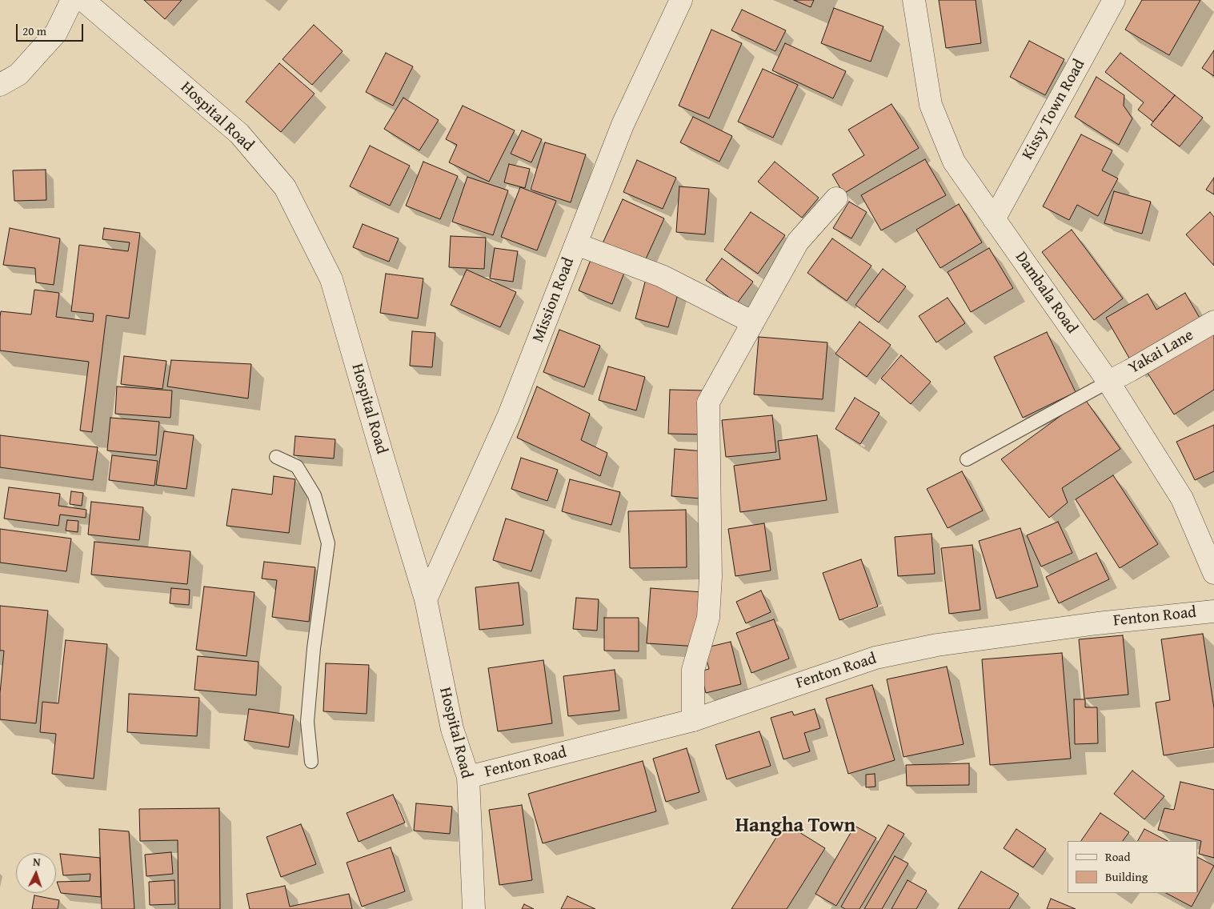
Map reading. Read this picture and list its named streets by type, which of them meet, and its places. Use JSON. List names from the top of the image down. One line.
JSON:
{"streets":{"street":["Kissy Town Road","Hospital Road","Dambala Road","Mission Road","Yakai Lane","Fenton Road"]},"crossings":[["Kissy Town Road","Dambala Road"],["Hospital Road","Mission Road"],["Hospital Road","Fenton Road"],["Dambala Road","Yakai Lane"]],"districts":["Hangha Town"],"legend":["Road","Building"],"scale_bar":"20 m","north":"top"}
